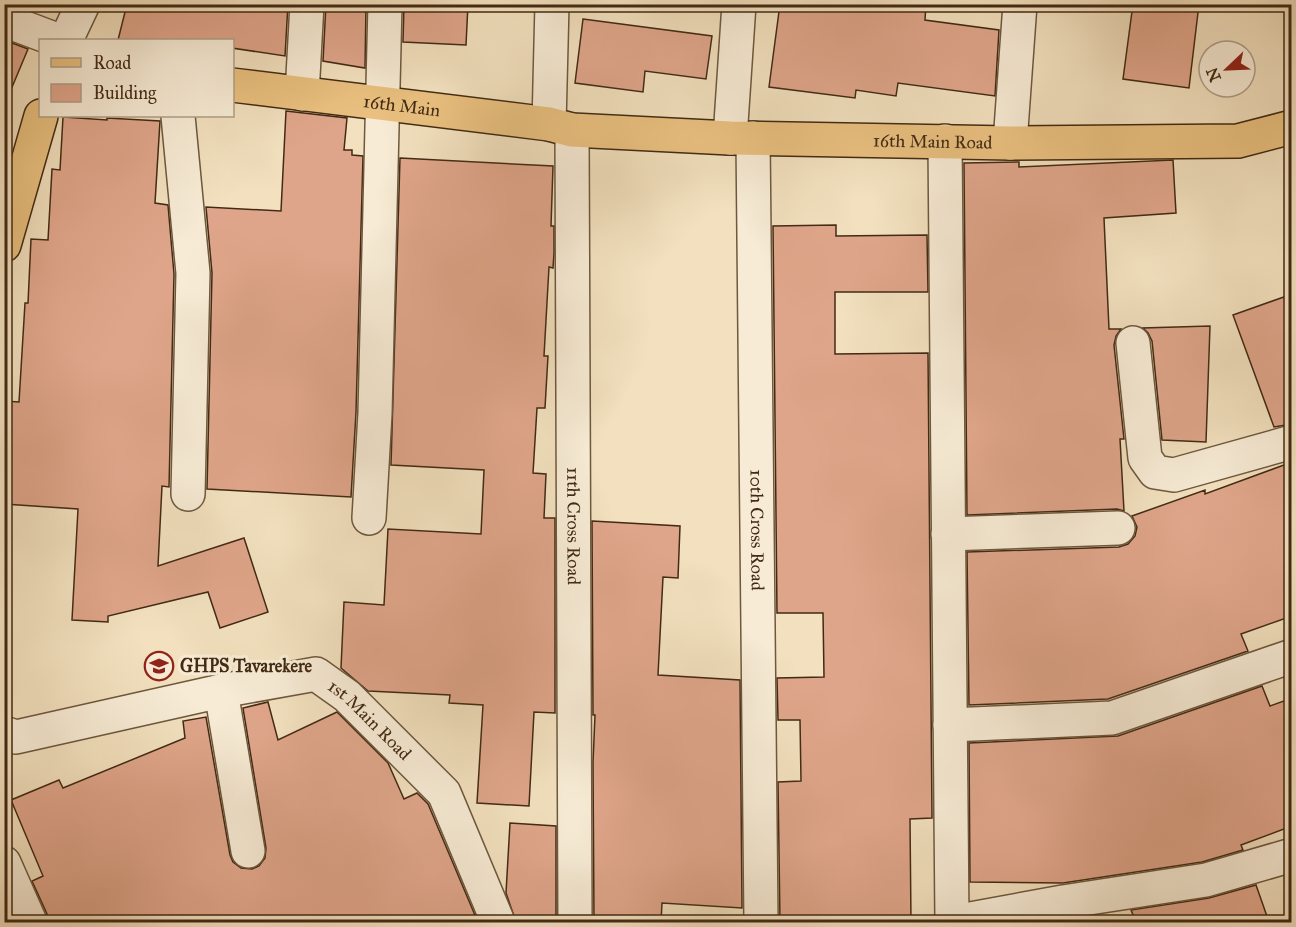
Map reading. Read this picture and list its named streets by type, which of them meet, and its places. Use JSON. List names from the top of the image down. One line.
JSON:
{"streets":{"main road":["16th Main","16th Main Road"],"street":["11th Cross Road","10th Cross Road","1st Main Road"]},"crossings":[["16th Main","16th Main Road"],["16th Main","11th Cross Road"],["16th Main Road","11th Cross Road"],["16th Main Road","10th Cross Road"]],"places":{"school or university":["GHPS Tavarekere"]},"legend":["Road","Building"],"north":"bottom left"}
